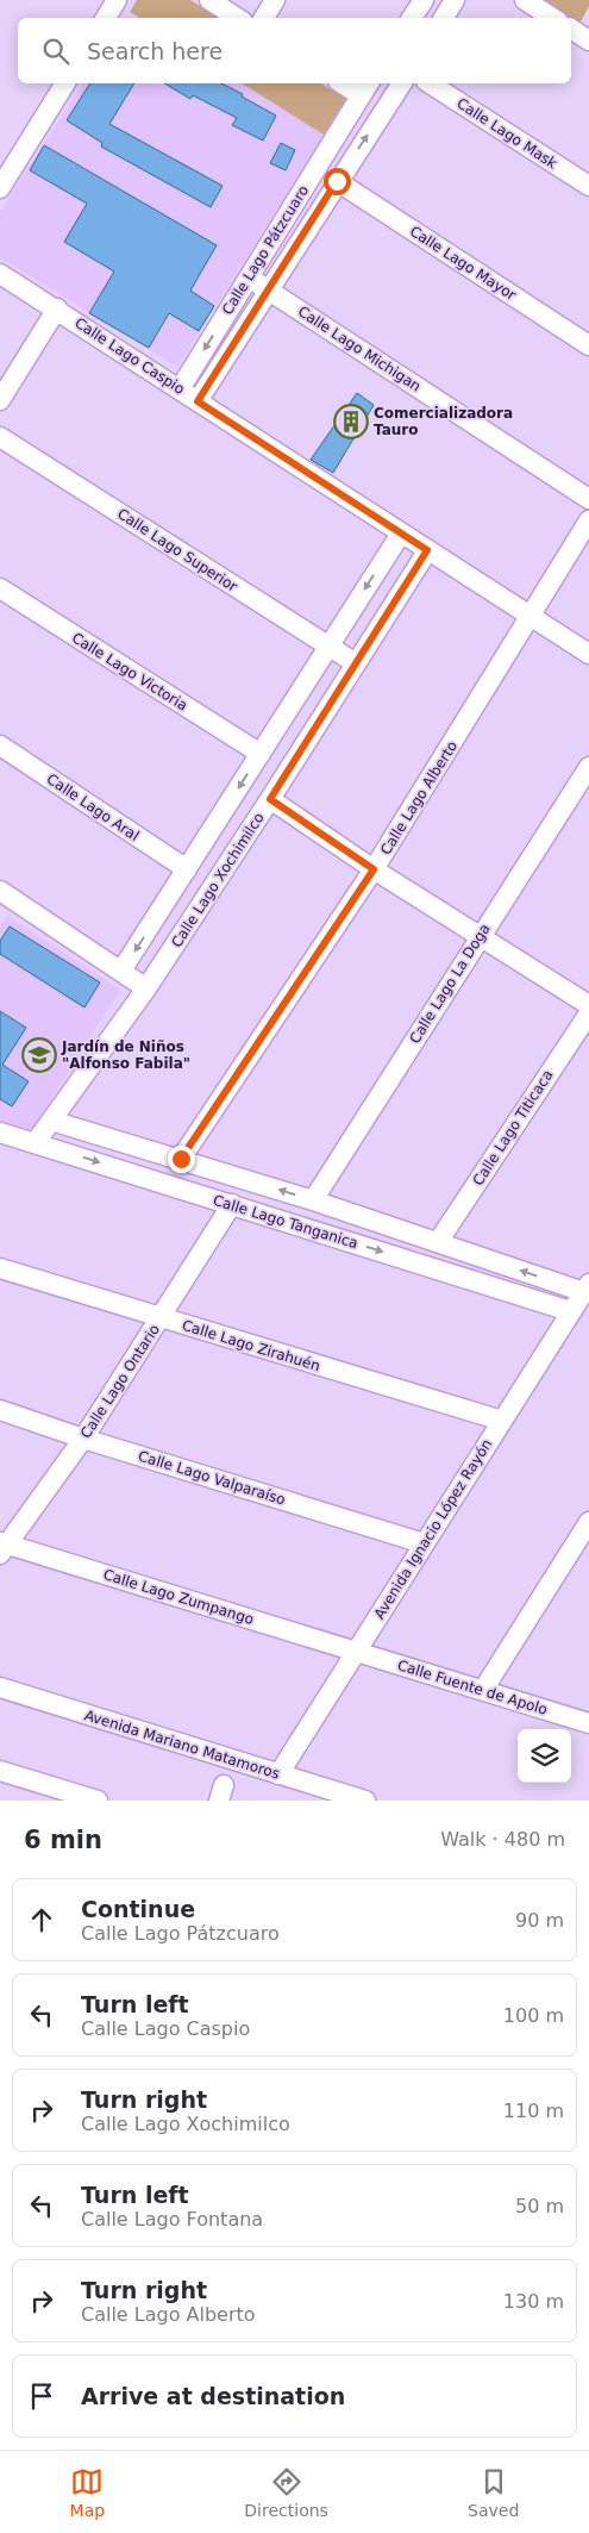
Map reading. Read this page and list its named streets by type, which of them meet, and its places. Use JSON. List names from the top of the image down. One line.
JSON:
{"streets":{"street":["Calle Lago Mask","Calle Lago Pátzcuaro","Calle Lago Mayor","Calle Lago Michigan","Calle Lago Caspio","Calle Lago Superior","Calle Lago Victoria","Calle Lago Alberto","Calle Lago Aral","Calle Lago Xochimilco","Calle Lago La Doga","Calle Lago Titicaca","Calle Lago Tanganica","Calle Lago Zirahuén","Calle Lago Ontario","Calle Lago Valparaíso","Avenida Ignacio López Rayón","Calle Lago Zumpango","Calle Fuente de Apolo","Avenida Mariano Matamoros"]},"crossings":[["Calle Lago Pátzcuaro","Calle Lago Mayor"],["Calle Lago Pátzcuaro","Calle Lago Michigan"],["Calle Lago Pátzcuaro","Calle Lago Caspio"],["Calle Lago Caspio","Calle Lago Alberto"],["Calle Lago Caspio","Calle Lago Xochimilco"],["Calle Lago Superior","Calle Lago Xochimilco"],["Calle Lago Alberto","Calle Lago Tanganica"],["Calle Lago Xochimilco","Calle Lago Tanganica"],["Calle Lago La Doga","Calle Lago Tanganica"],["Calle Lago Titicaca","Calle Lago Tanganica"],["Calle Lago Tanganica","Calle Lago Ontario"],["Calle Lago Tanganica","Avenida Ignacio López Rayón"],["Calle Lago Zirahuén","Calle Lago Ontario"],["Calle Lago Zirahuén","Avenida Ignacio López Rayón"],["Calle Lago Ontario","Calle Lago Valparaíso"],["Calle Lago Ontario","Calle Lago Zumpango"],["Calle Lago Valparaíso","Avenida Ignacio López Rayón"],["Avenida Ignacio López Rayón","Calle Lago Zumpango"],["Avenida Ignacio López Rayón","Calle Fuente de Apolo"],["Avenida Ignacio López Rayón","Avenida Mariano Matamoros"],["Calle Lago Zumpango","Calle Fuente de Apolo"]],"places":{"building":["Comercializadora Tauro"],"school or university":["Jardín de Niños \"Alfonso Fabila\""]},"page":{"search":"Search here","heading":["6 min","Walk · 480 m"],"list":[["Continue","Calle Lago Pátzcuaro","90 m"],["Turn left","Calle Lago Caspio","100 m"],["Turn right","Calle Lago Xochimilco","110 m"],["Turn left","Calle Lago Fontana","50 m"],["Turn right","Calle Lago Alberto","130 m"],"Arrive at destination"],"nav":["Map","Directions","Saved"]}}
